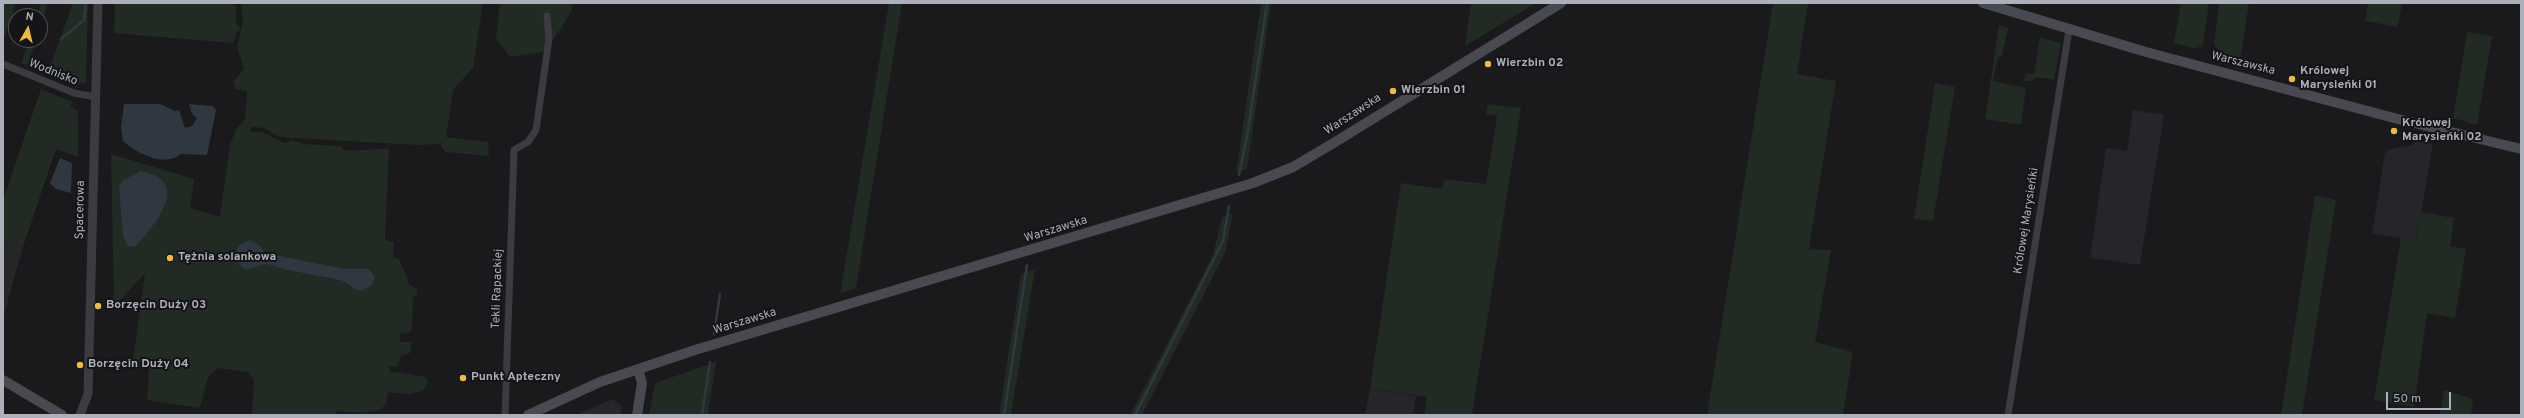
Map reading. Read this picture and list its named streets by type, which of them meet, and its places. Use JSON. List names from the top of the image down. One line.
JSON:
{"streets":{"main road":["Warszawska"],"street":["Wodnisko","Spacerowa","Królowej Marysieńki","Tekli Rapackiej"]},"crossings":[["Warszawska","Królowej Marysieńki"],["Wodnisko","Spacerowa"]],"places":["Wierzbin 02","Królowej Marysieńki 01","Wierzbin 01","Królowej Marysieńki 02","Tężnia solankowa","Borzęcin Duży 03","Borzęcin Duży 04","Punkt Apteczny"],"scale_bar":"50 m","north":"top"}
